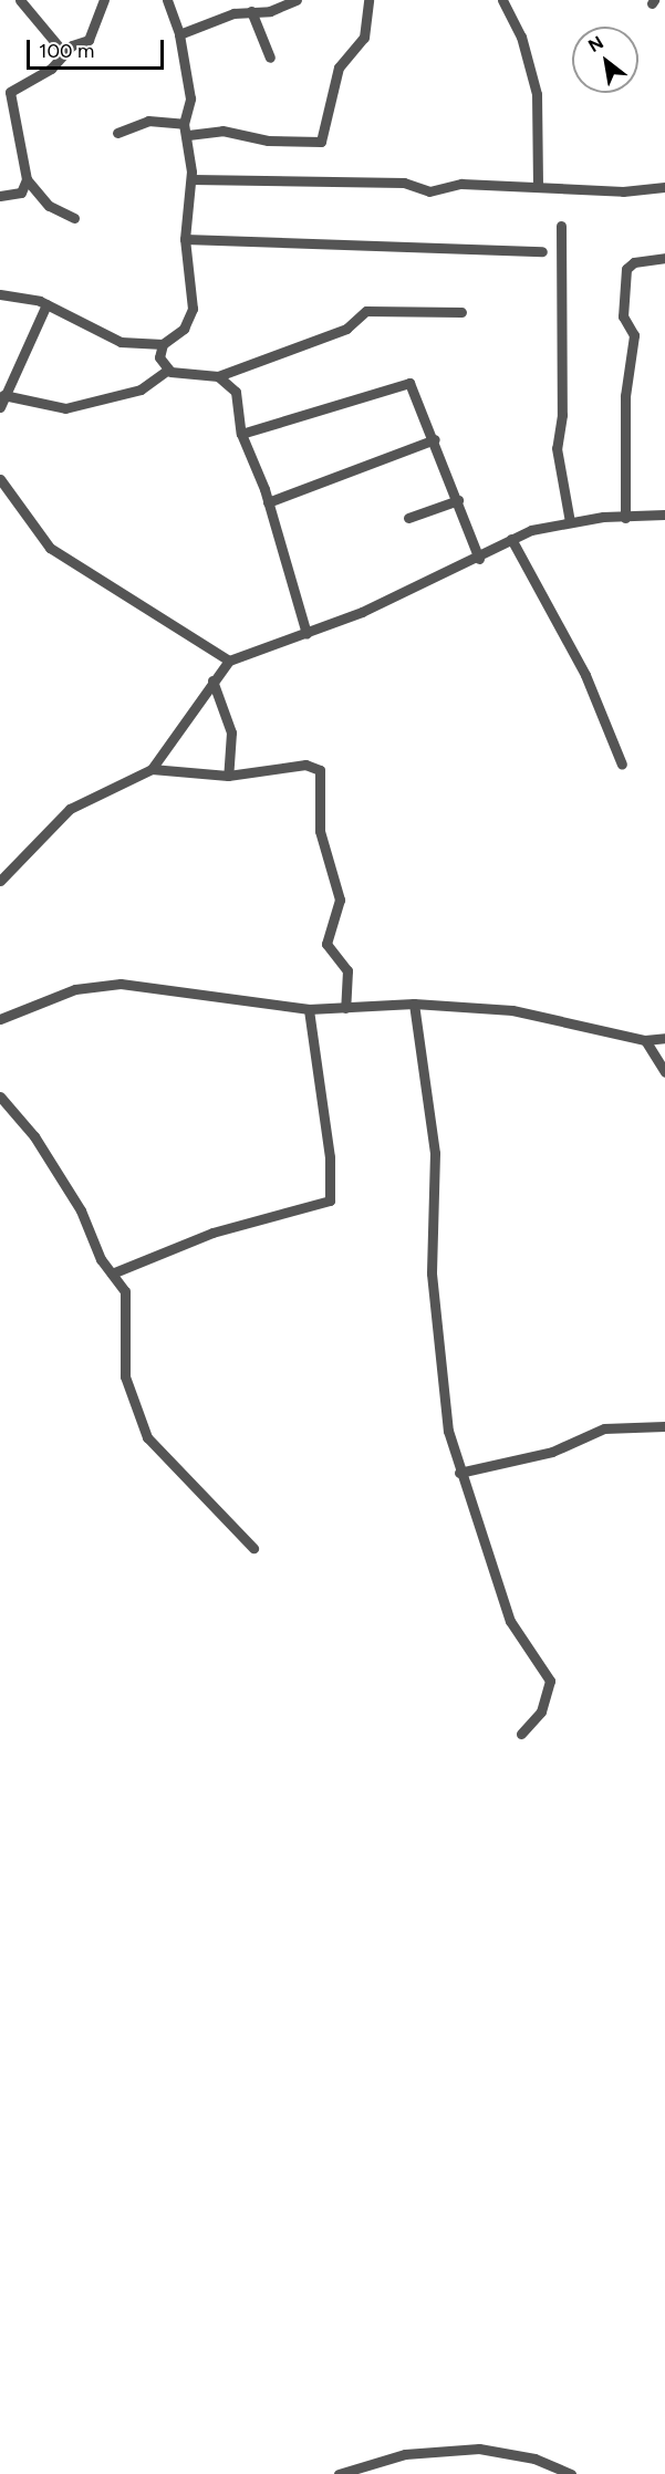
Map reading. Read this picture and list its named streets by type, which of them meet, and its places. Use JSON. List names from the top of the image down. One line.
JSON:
{"scale_bar":"100 m","north":"top left"}
